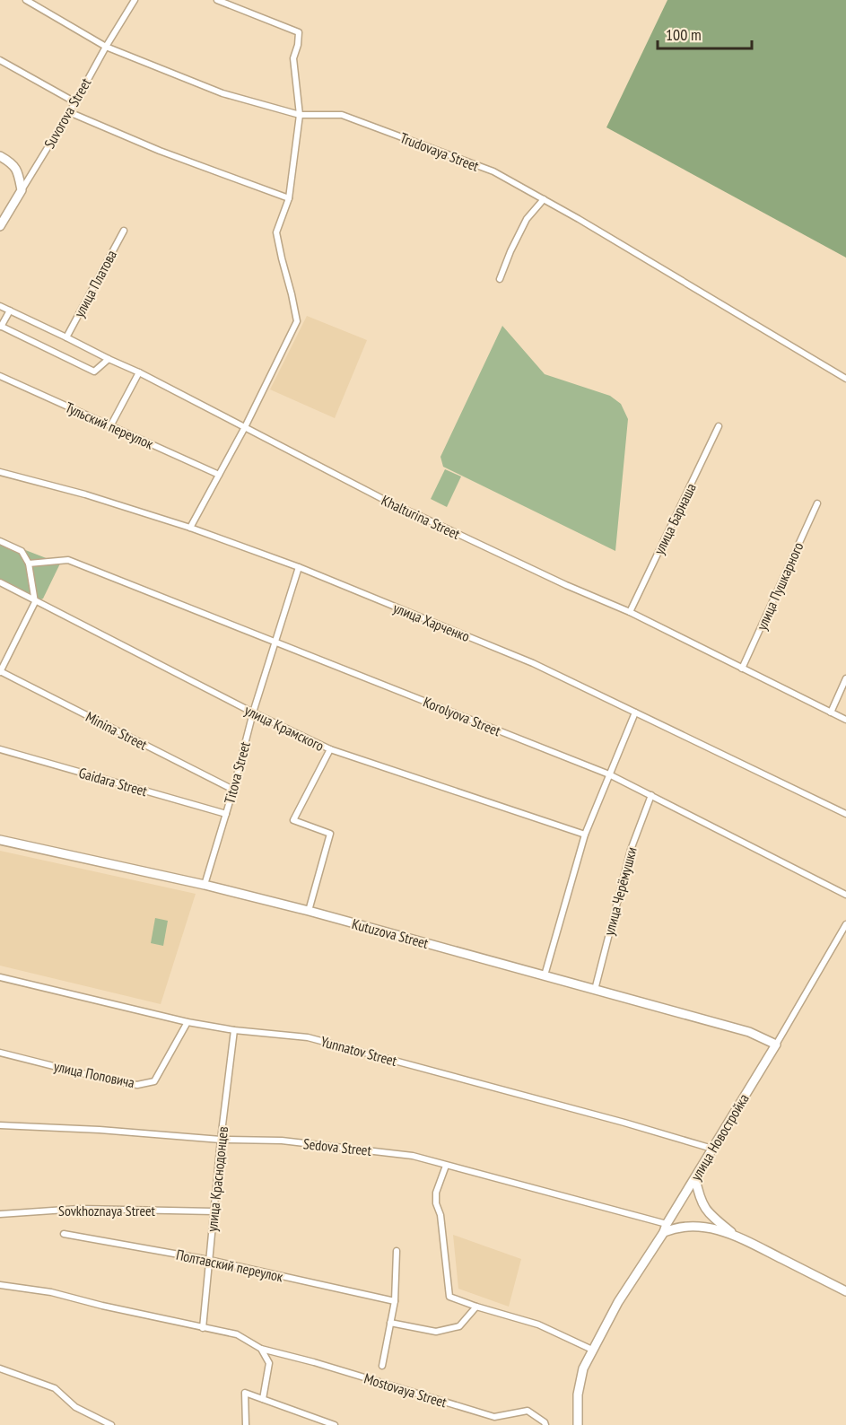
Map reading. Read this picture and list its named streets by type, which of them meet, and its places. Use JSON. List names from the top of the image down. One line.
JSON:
{"streets":{"main road":["Suvorova Street","Kutuzova Street","улица Новостройка"],"street":["Trudovaya Street","улица Платова","Тульский переулок","Khalturina Street","улица Барнаша","улица Пушкарного","улица Харченко","Korolyova Street","улица Крамского","Minina Street","Titova Street","Gaidara Street","улица Черёмушки","Yunnatov Street","улица Поповича","Sedova Street","улица Краснодонцев","Sovkhoznaya Street","Полтавский переулок","Mostovaya Street"]},"crossings":[["Suvorova Street","Trudovaya Street"],["улица Платова","Khalturina Street"],["Khalturina Street","улица Барнаша"],["Khalturina Street","улица Пушкарного"],["улица Харченко","Titova Street"],["Korolyova Street","Titova Street"],["Korolyova Street","улица Черёмушки"],["улица Крамского","Titova Street"],["Minina Street","Titova Street"],["Titova Street","Gaidara Street"],["Titova Street","Kutuzova Street"],["улица Черёмушки","Kutuzova Street"],["Kutuzova Street","улица Новостройка"],["Yunnatov Street","улица Поповича"],["Yunnatov Street","улица Новостройка"],["Yunnatov Street","улица Краснодонцев"],["улица Новостройка","Sedova Street"],["Sedova Street","улица Краснодонцев"],["улица Краснодонцев","Sovkhoznaya Street"],["улица Краснодонцев","Полтавский переулок"],["улица Краснодонцев","Mostovaya Street"]],"scale_bar":"100 m"}
